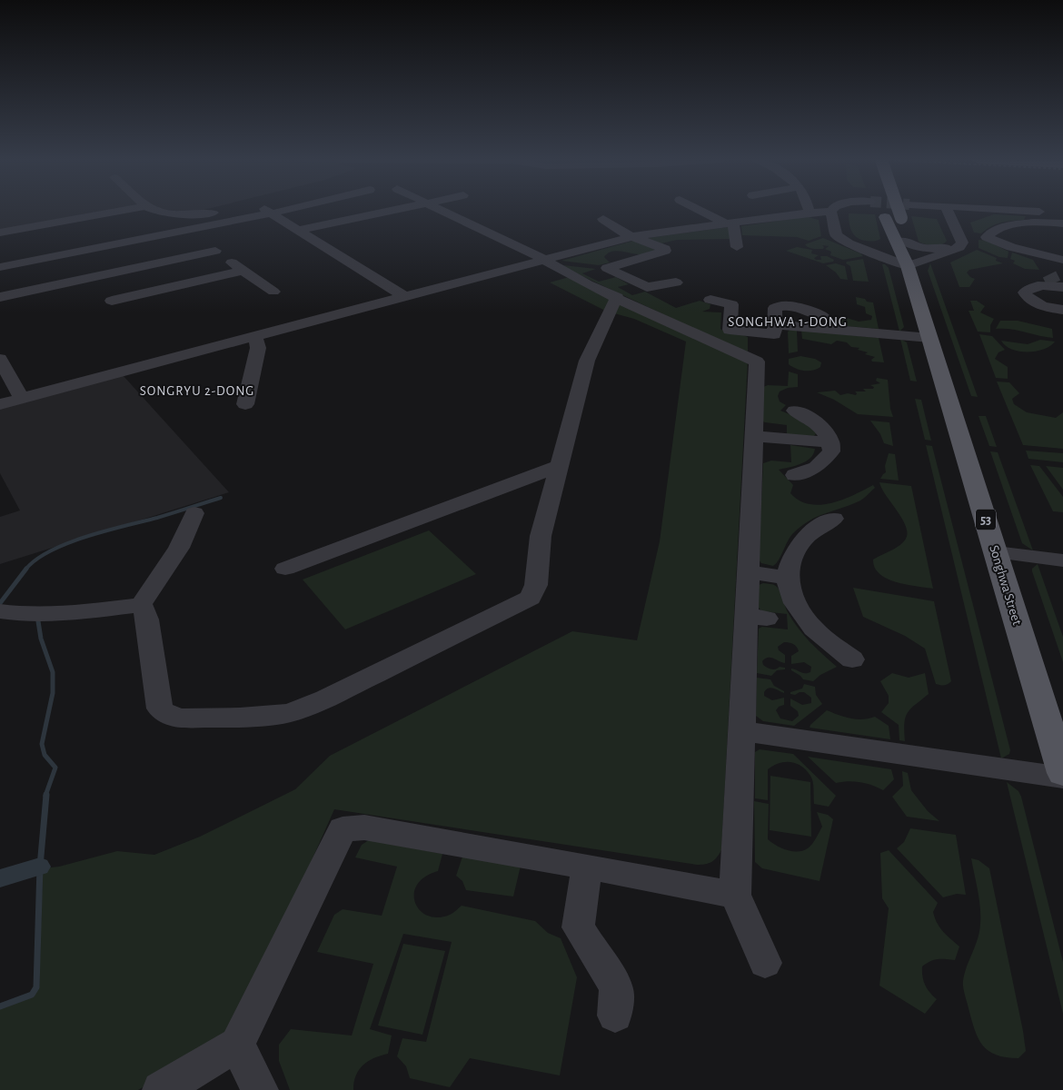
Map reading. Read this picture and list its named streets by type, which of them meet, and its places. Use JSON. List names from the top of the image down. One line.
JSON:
{"streets":{"main road":["53","Songhwa Street"]},"districts":["SONGHWA 1-DONG","SONGRYU 2-DONG"]}
